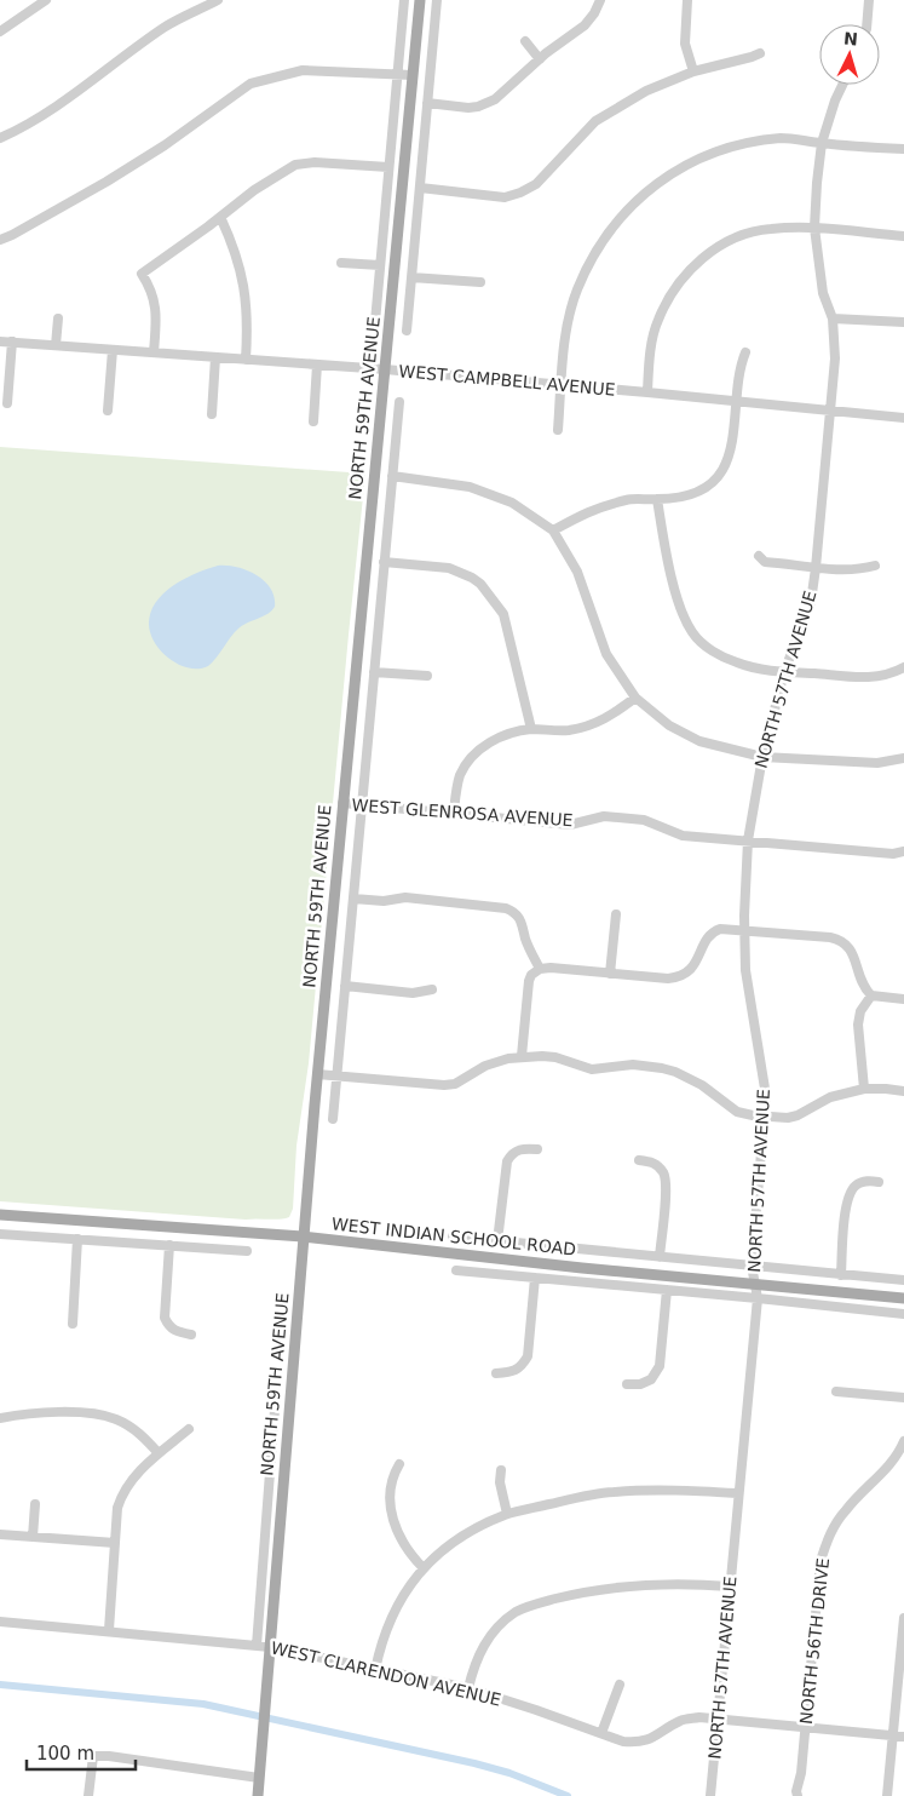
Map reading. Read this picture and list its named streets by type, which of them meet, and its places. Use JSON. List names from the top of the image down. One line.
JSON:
{"streets":{"main road":["NORTH 59TH AVENUE","WEST INDIAN SCHOOL ROAD"],"street":["WEST CAMPBELL AVENUE","NORTH 57TH AVENUE","WEST GLENROSA AVENUE","NORTH 56TH DRIVE","WEST CLARENDON AVENUE"]},"crossings":[["WEST CAMPBELL AVENUE","NORTH 59TH AVENUE"],["WEST CAMPBELL AVENUE","NORTH 57TH AVENUE"],["NORTH 59TH AVENUE","WEST GLENROSA AVENUE"],["NORTH 59TH AVENUE","WEST INDIAN SCHOOL ROAD"],["NORTH 59TH AVENUE","WEST CLARENDON AVENUE"],["NORTH 57TH AVENUE","WEST GLENROSA AVENUE"],["NORTH 57TH AVENUE","WEST INDIAN SCHOOL ROAD"],["NORTH 57TH AVENUE","WEST CLARENDON AVENUE"],["NORTH 56TH DRIVE","WEST CLARENDON AVENUE"]],"scale_bar":"100 m","north":"top"}
